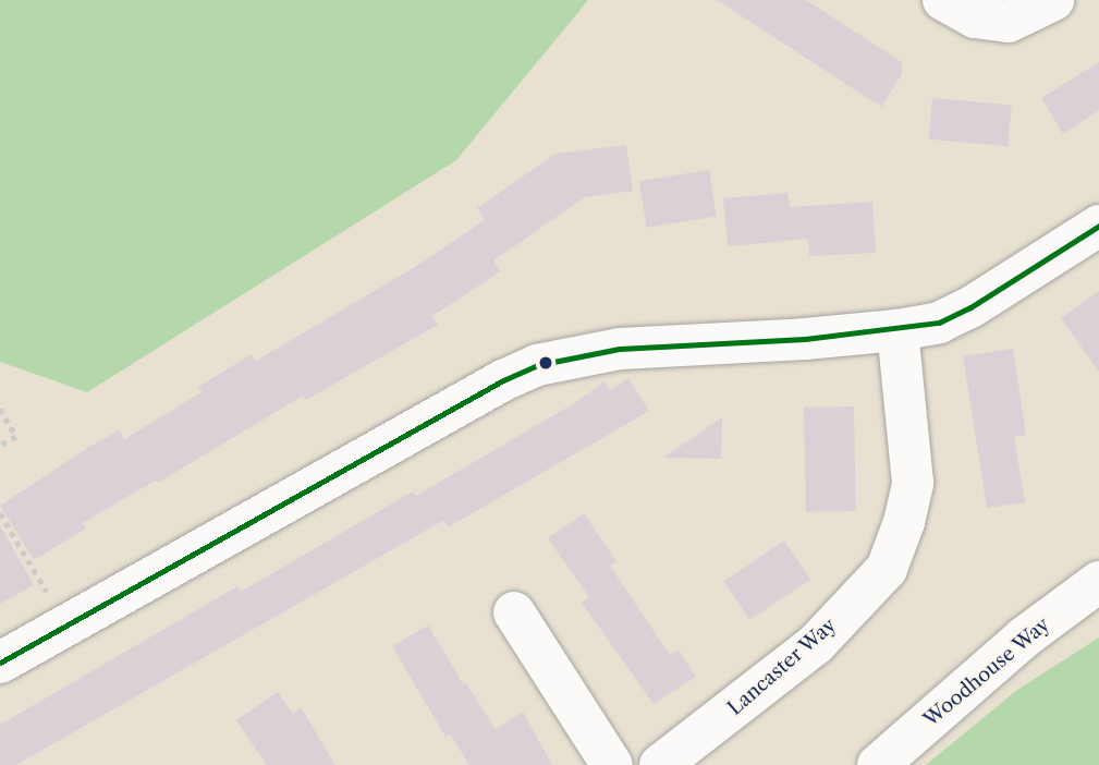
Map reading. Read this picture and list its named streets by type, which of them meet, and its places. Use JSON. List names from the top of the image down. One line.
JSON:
{"streets":{"street":["Lancaster Way","Woodhouse Way"]}}
